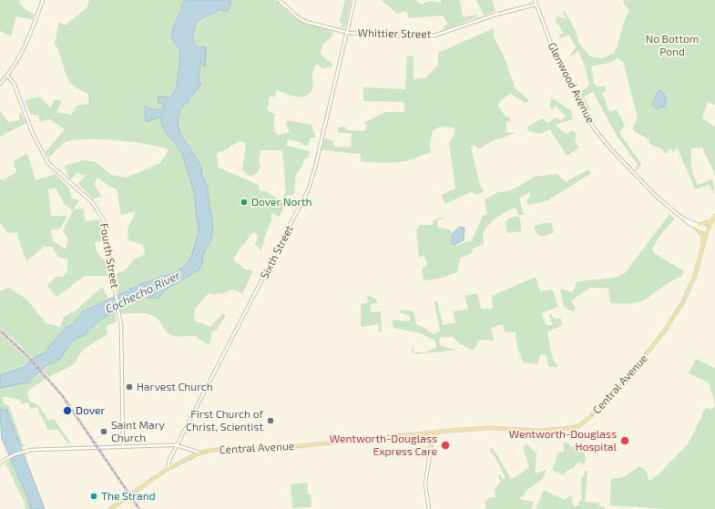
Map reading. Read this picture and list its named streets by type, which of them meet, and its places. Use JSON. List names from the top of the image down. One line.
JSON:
{"streets":{"main road":["Central Avenue"],"street":["Whittier Street","Glenwood Avenue","Sixth Street","Fourth Street"]},"crossings":[["Whittier Street","Glenwood Avenue"],["Whittier Street","Sixth Street"],["Glenwood Avenue","Central Avenue"],["Sixth Street","Central Avenue"]],"water":["Cochecho River"],"parks":["No Bottom Pond"],"places":["Dover North","Harvest Church","Dover","First Church of Christ, Scientist","Saint Mary Church","Wentworth-Douglass Hospital","Wentworth-Douglass Express Care","The Strand"]}
